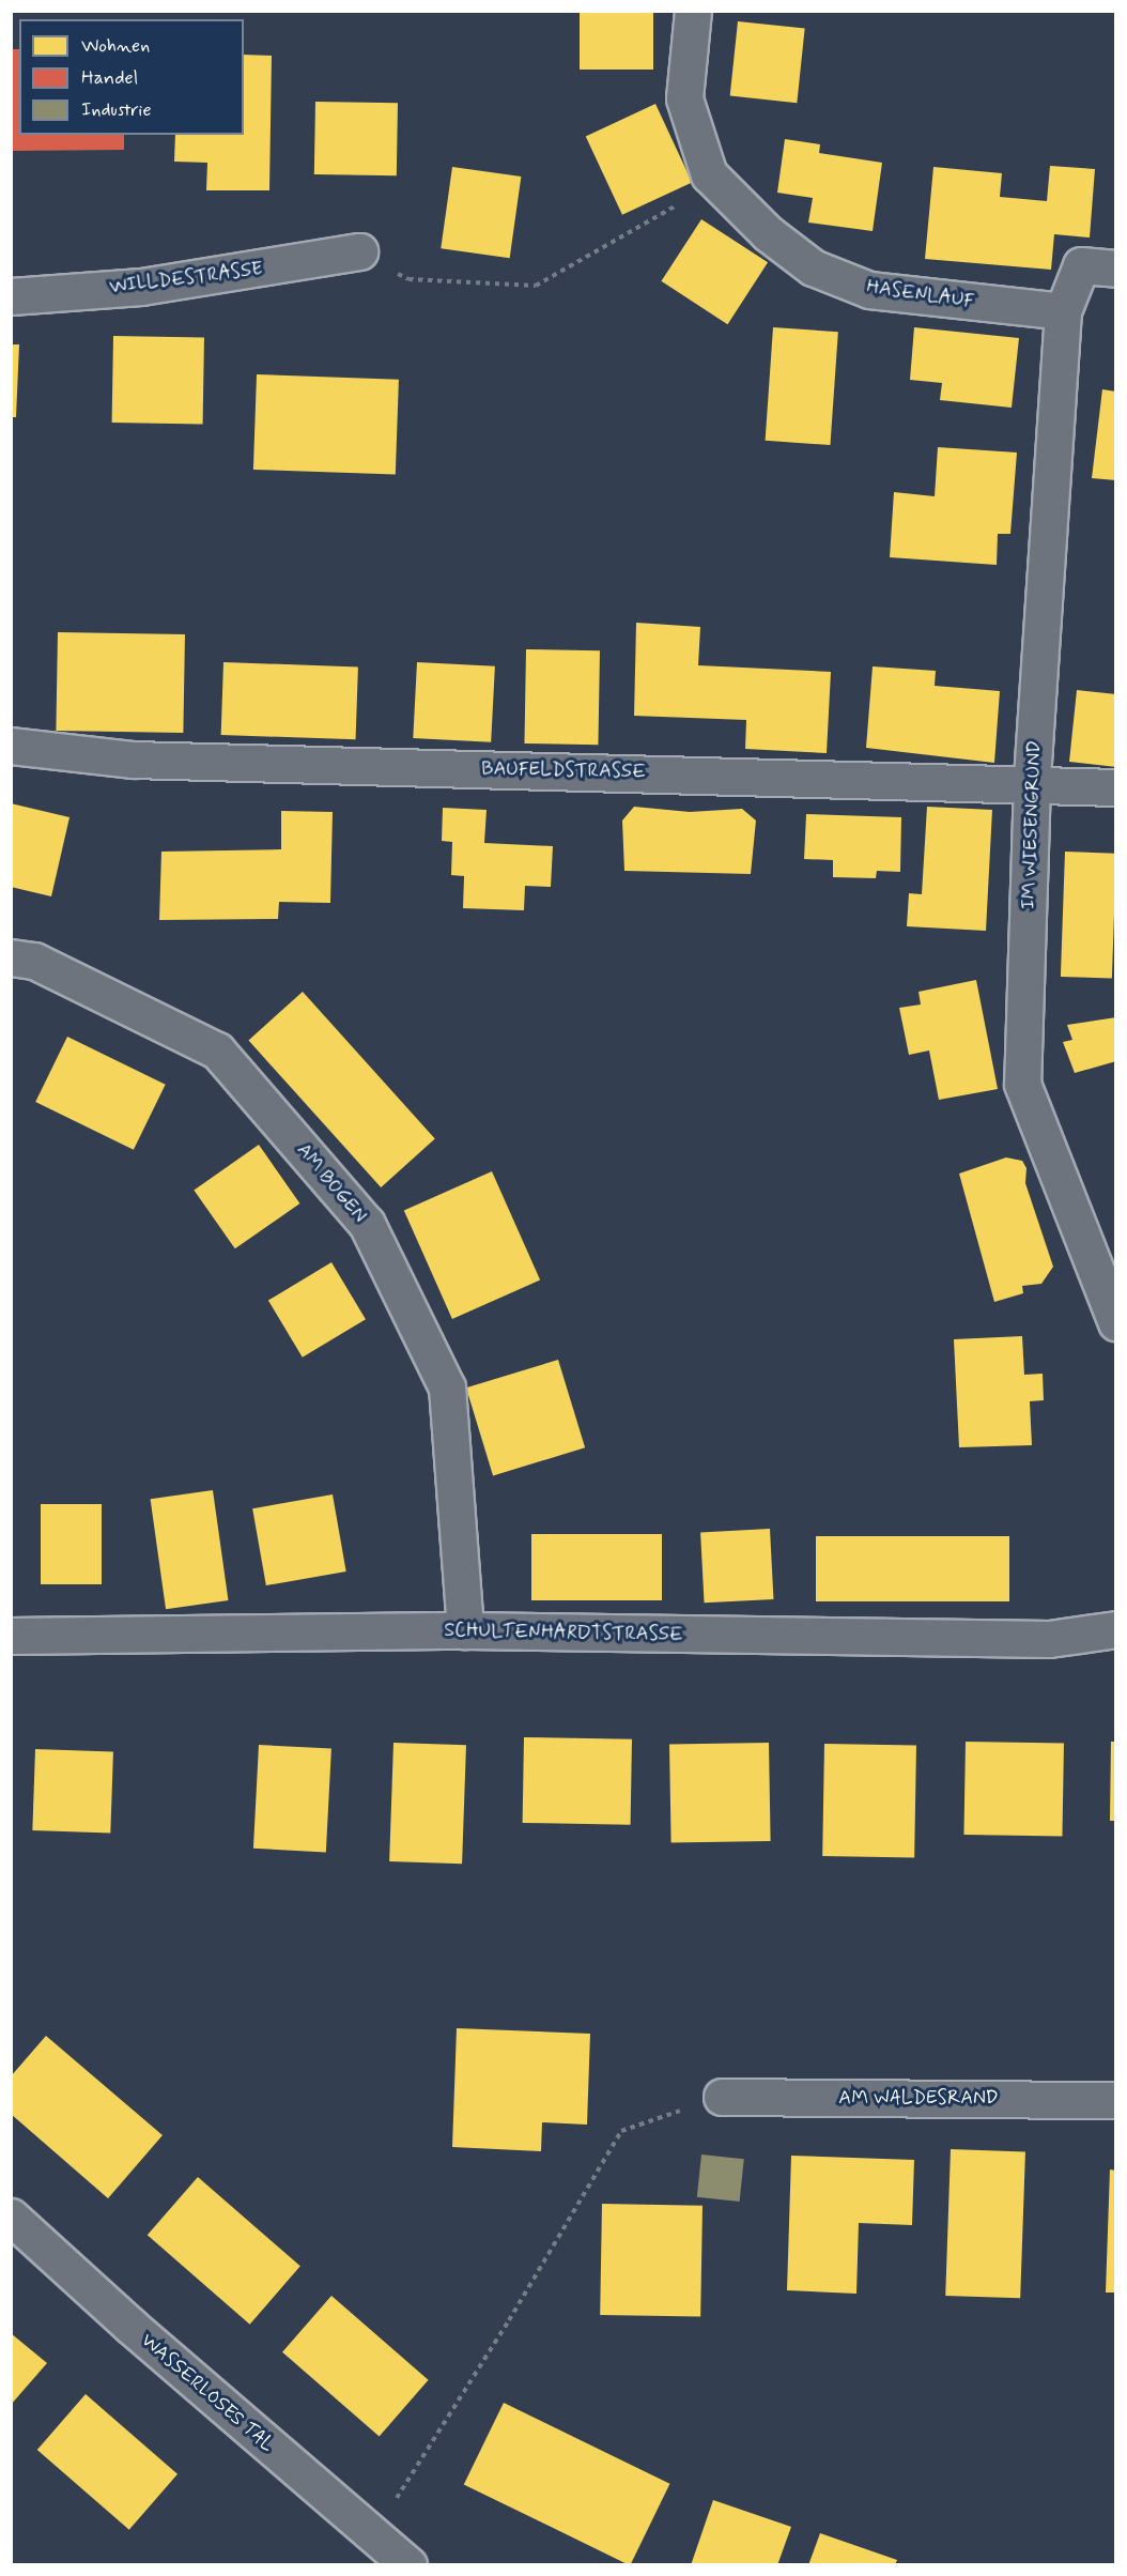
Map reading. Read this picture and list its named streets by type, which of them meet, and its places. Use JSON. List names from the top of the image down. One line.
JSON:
{"streets":{"street":["WILLDESTRASSE","HASENLAUF","BAUFELDSTRASSE","IM WIESENGRUND","AM BOGEN","SCHULTENHARDTSTRASSE","AM WALDESRAND","WASSERLOSES TAL"]},"crossings":[["HASENLAUF","IM WIESENGRUND"],["BAUFELDSTRASSE","IM WIESENGRUND"],["AM BOGEN","SCHULTENHARDTSTRASSE"]],"legend":["Wohnen","Handel","Industrie"]}
